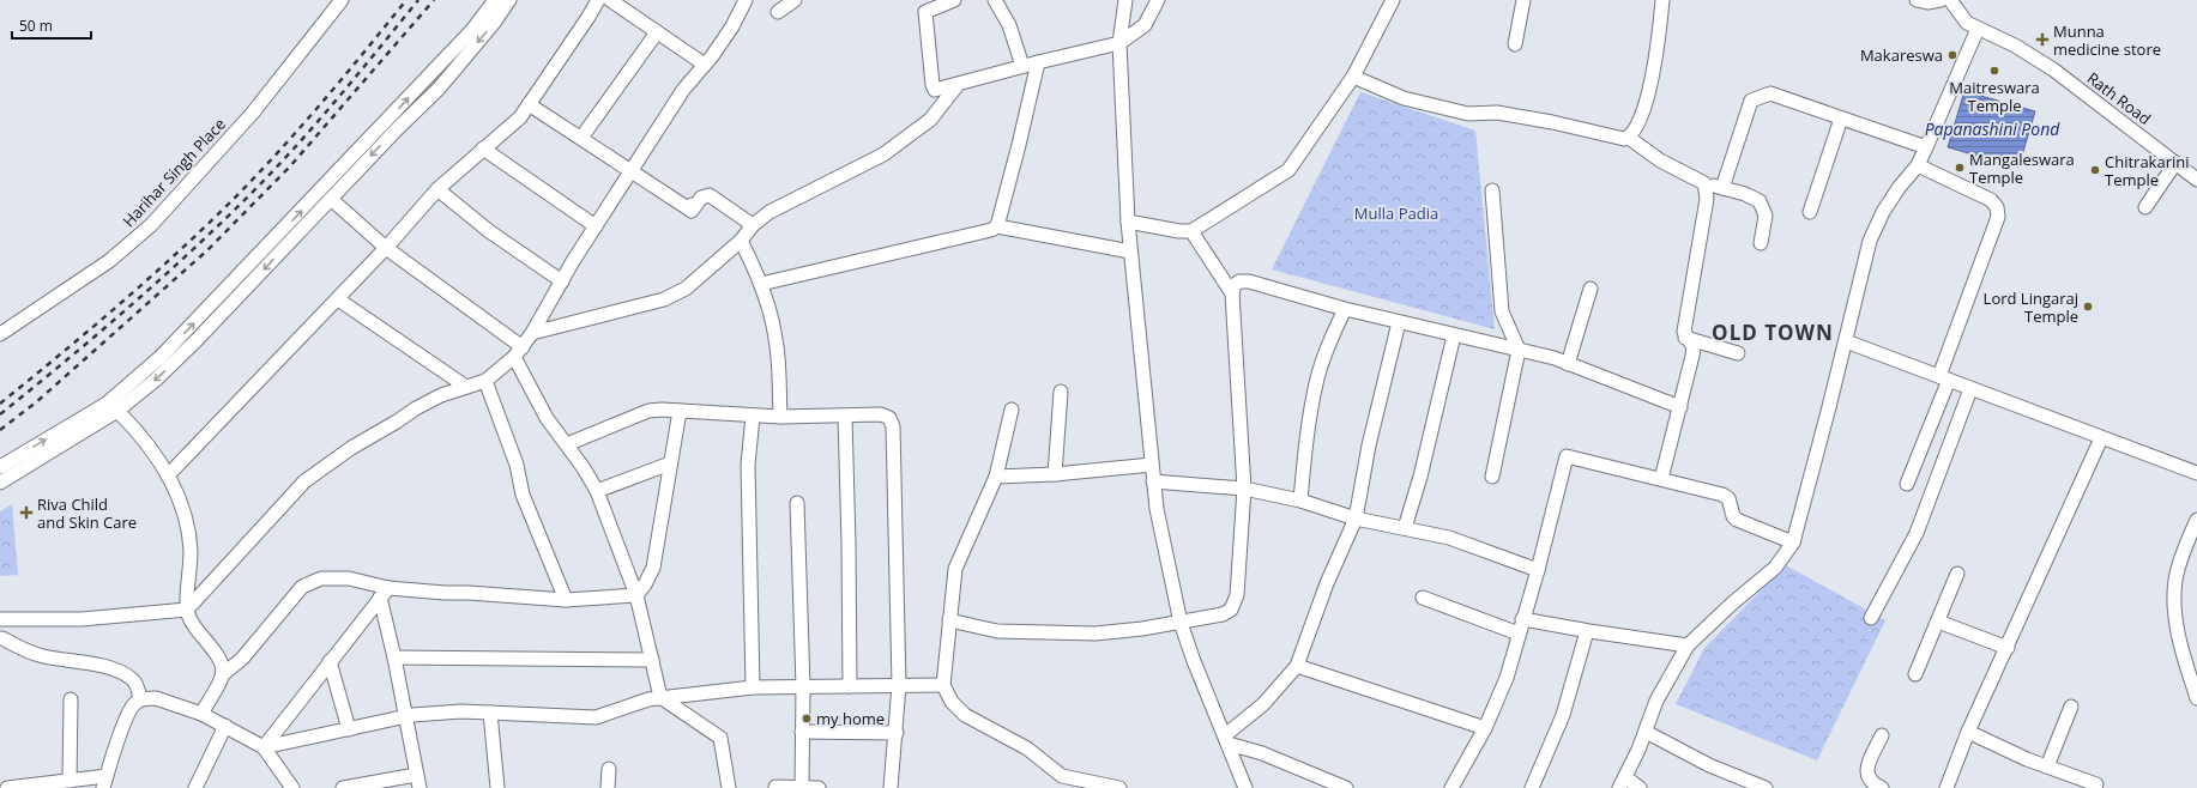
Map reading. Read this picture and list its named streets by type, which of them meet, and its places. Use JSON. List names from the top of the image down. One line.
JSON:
{"streets":{"street":["Rath Road","Harihar Singh Place"]},"districts":["OLD TOWN"],"water":["Papanashini Pond"],"parks":["Mulla Padia"],"places":{"health":["Munna medicine store","Riva Child and Skin Care"],"other":["Makareswa","Maitreswara Temple","Mangaleswara Temple","Chitrakarini Temple","Lord Lingaraj Temple","my home"]},"scale_bar":"50 m"}
